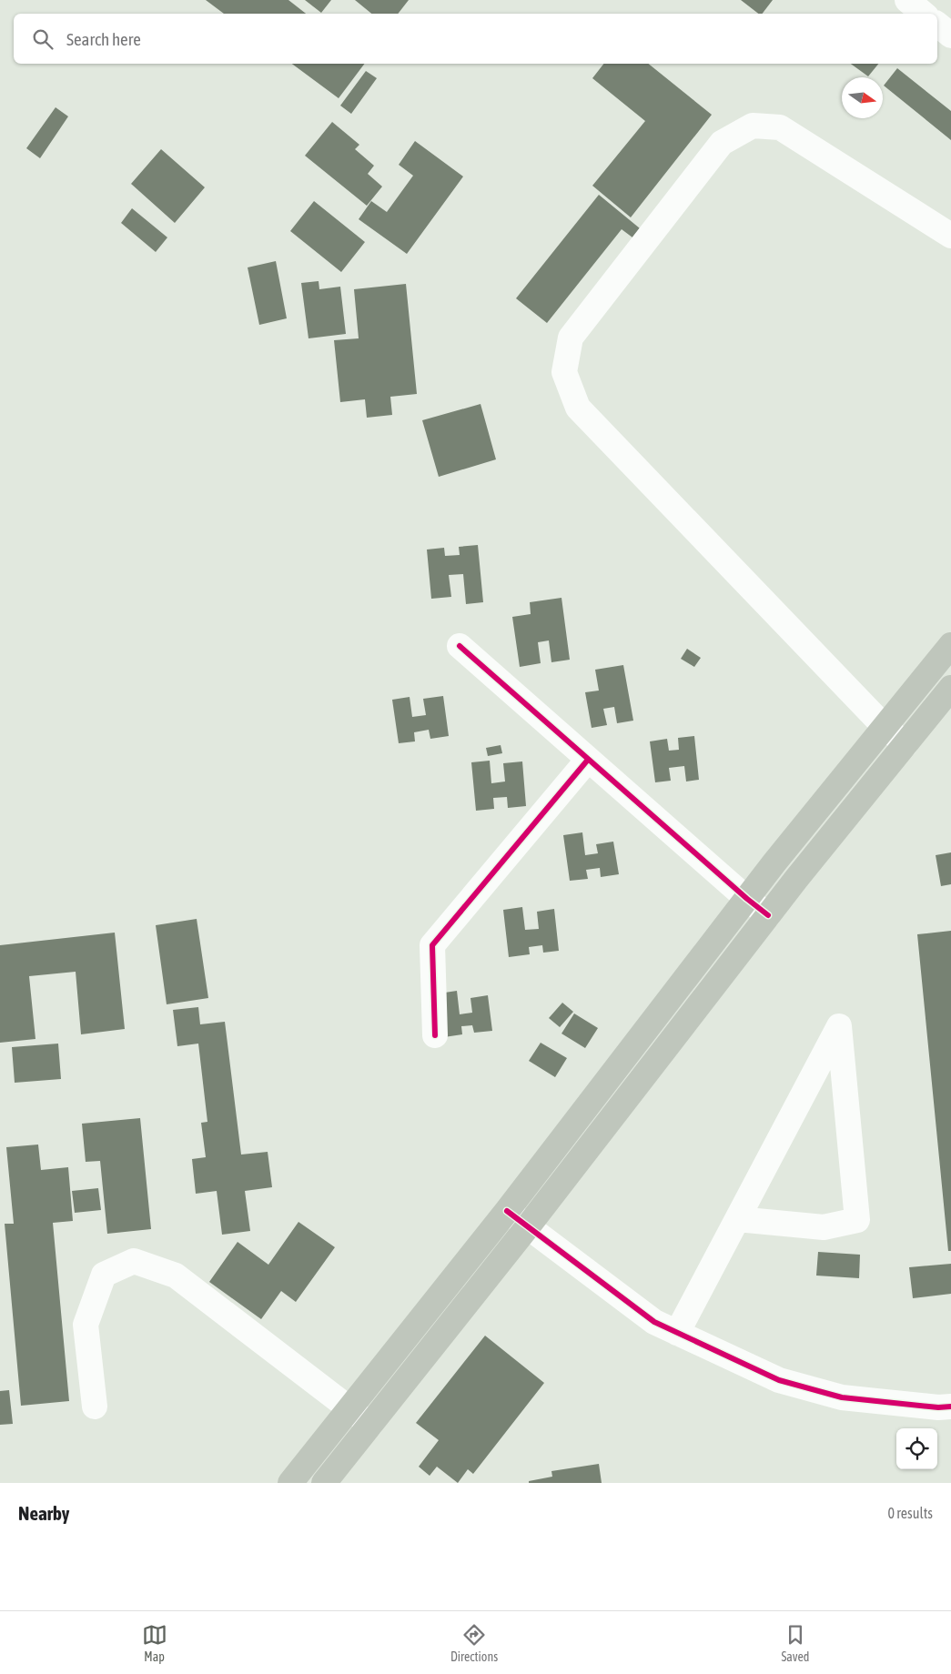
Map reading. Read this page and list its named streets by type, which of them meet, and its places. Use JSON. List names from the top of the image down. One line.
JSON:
{"north":"right","page":{"search":"Search here","heading":["Nearby","0 results"],"nav":["Map","Directions","Saved"]}}
